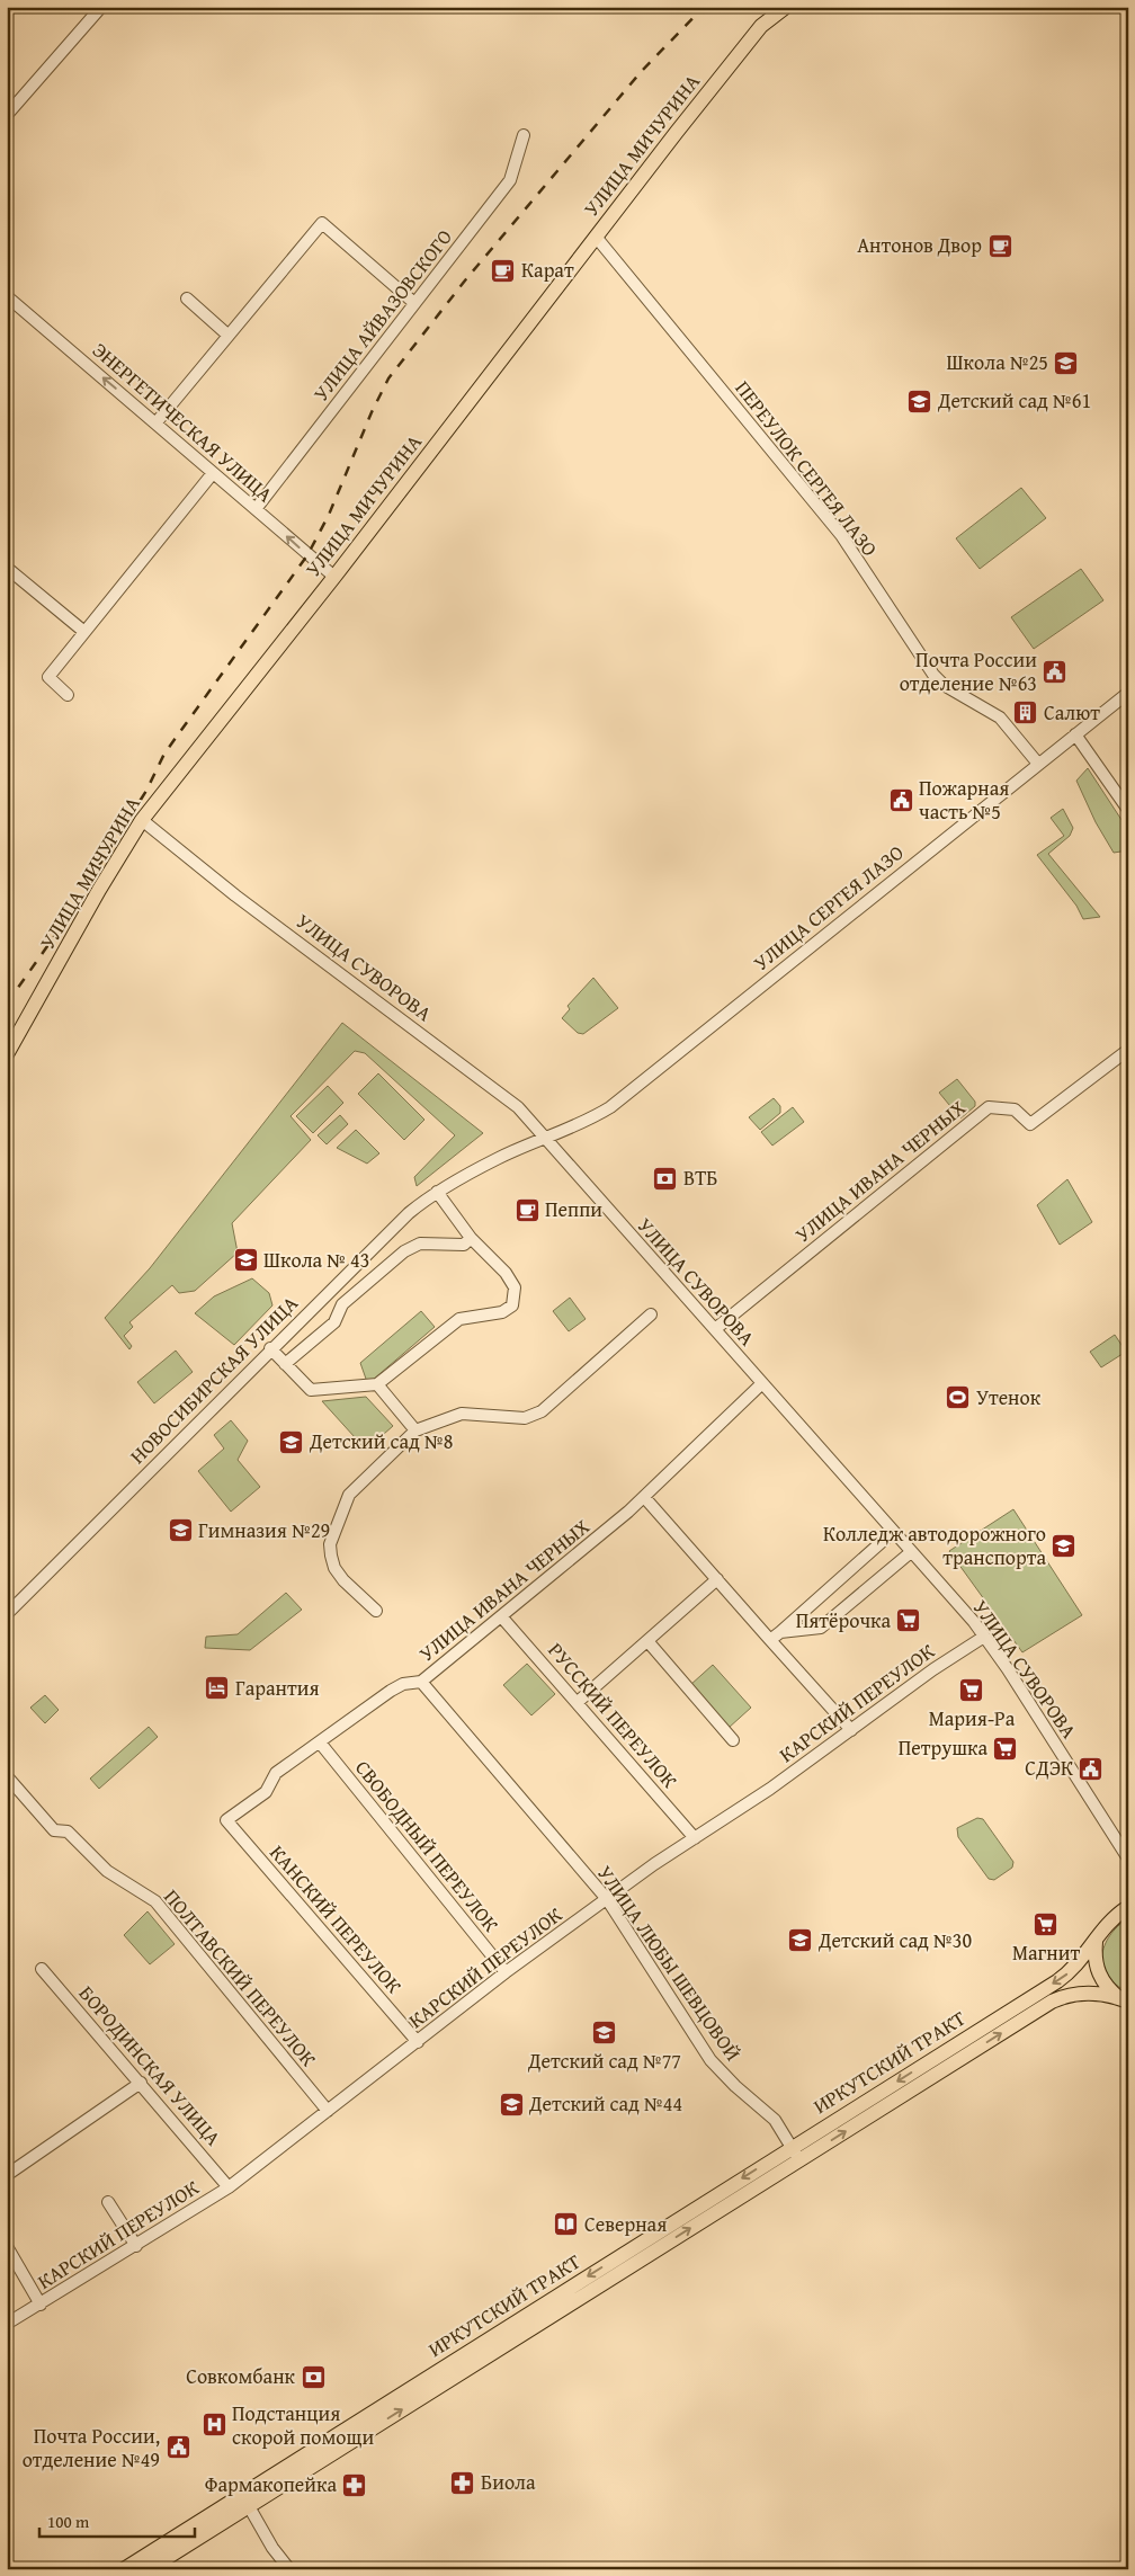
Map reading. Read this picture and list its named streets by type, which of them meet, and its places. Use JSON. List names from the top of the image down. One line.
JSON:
{"streets":{"main road":["УЛИЦА МИЧУРИНА","ИРКУТСКИЙ ТРАКТ"],"street":["УЛИЦА АЙВАЗОВСКОГО","ЭНЕРГЕТИЧЕСКАЯ УЛИЦА","ПЕРЕУЛОК СЕРГЕЯ ЛАЗО","УЛИЦА СЕРГЕЯ ЛАЗО","УЛИЦА СУВОРОВА","УЛИЦА ИВАНА ЧЕРНЫХ","НОВОСИБИРСКАЯ УЛИЦА","КАРСКИЙ ПЕРЕУЛОК","РУССКИЙ ПЕРЕУЛОК","СВОБОДНЫЙ ПЕРЕУЛОК","КАНСКИЙ ПЕРЕУЛОК","УЛИЦА ЛЮБЫ ШЕВЦОВОЙ","ПОЛТАВСКИЙ ПЕРЕУЛОК","БОРОДИНСКАЯ УЛИЦА"]},"crossings":[["УЛИЦА МИЧУРИНА","ЭНЕРГЕТИЧЕСКАЯ УЛИЦА"],["УЛИЦА МИЧУРИНА","ПЕРЕУЛОК СЕРГЕЯ ЛАЗО"],["УЛИЦА МИЧУРИНА","УЛИЦА СУВОРОВА"],["УЛИЦА АЙВАЗОВСКОГО","ЭНЕРГЕТИЧЕСКАЯ УЛИЦА"],["ПЕРЕУЛОК СЕРГЕЯ ЛАЗО","УЛИЦА СЕРГЕЯ ЛАЗО"],["УЛИЦА СЕРГЕЯ ЛАЗО","УЛИЦА СУВОРОВА"],["УЛИЦА СЕРГЕЯ ЛАЗО","НОВОСИБИРСКАЯ УЛИЦА"],["УЛИЦА СУВОРОВА","УЛИЦА ИВАНА ЧЕРНЫХ"],["УЛИЦА СУВОРОВА","НОВОСИБИРСКАЯ УЛИЦА"],["УЛИЦА СУВОРОВА","КАРСКИЙ ПЕРЕУЛОК"],["УЛИЦА ИВАНА ЧЕРНЫХ","РУССКИЙ ПЕРЕУЛОК"],["УЛИЦА ИВАНА ЧЕРНЫХ","СВОБОДНЫЙ ПЕРЕУЛОК"],["УЛИЦА ИВАНА ЧЕРНЫХ","КАНСКИЙ ПЕРЕУЛОК"],["УЛИЦА ИВАНА ЧЕРНЫХ","УЛИЦА ЛЮБЫ ШЕВЦОВОЙ"],["КАРСКИЙ ПЕРЕУЛОК","РУССКИЙ ПЕРЕУЛОК"],["КАРСКИЙ ПЕРЕУЛОК","СВОБОДНЫЙ ПЕРЕУЛОК"],["КАРСКИЙ ПЕРЕУЛОК","КАНСКИЙ ПЕРЕУЛОК"],["КАРСКИЙ ПЕРЕУЛОК","УЛИЦА ЛЮБЫ ШЕВЦОВОЙ"],["КАРСКИЙ ПЕРЕУЛОК","ПОЛТАВСКИЙ ПЕРЕУЛОК"],["КАРСКИЙ ПЕРЕУЛОК","БОРОДИНСКАЯ УЛИЦА"],["УЛИЦА ЛЮБЫ ШЕВЦОВОЙ","ИРКУТСКИЙ ТРАКТ"]],"one_way":["ЭНЕРГЕТИЧЕСКАЯ УЛИЦА"],"places":{"cafe":["Антонов Двор","Карат","Пеппи"],"school or university":["Школа №25","Детский сад №61","Школа № 43","Детский сад №8","Гимназия №29","Колледж автодорожного транспорта","Детский сад №30","Детский сад №77","Детский сад №44"],"public building":["Почта России отделение №63","Пожарная часть №5","СДЭК","Почта России, отделение №49"],"building":["Салют"],"bank":["ВТБ","Совкомбанк"],"sports":["Утенок"],"supermarket":["Пятёрочка","Мария-Ра","Петрушка","Магнит"],"hotel":["Гарантия"],"library":["Северная"],"hospital":["Подстанция скорой помощи"],"pharmacy":["Биола","Фармакопейка"]},"scale_bar":"100 m"}
